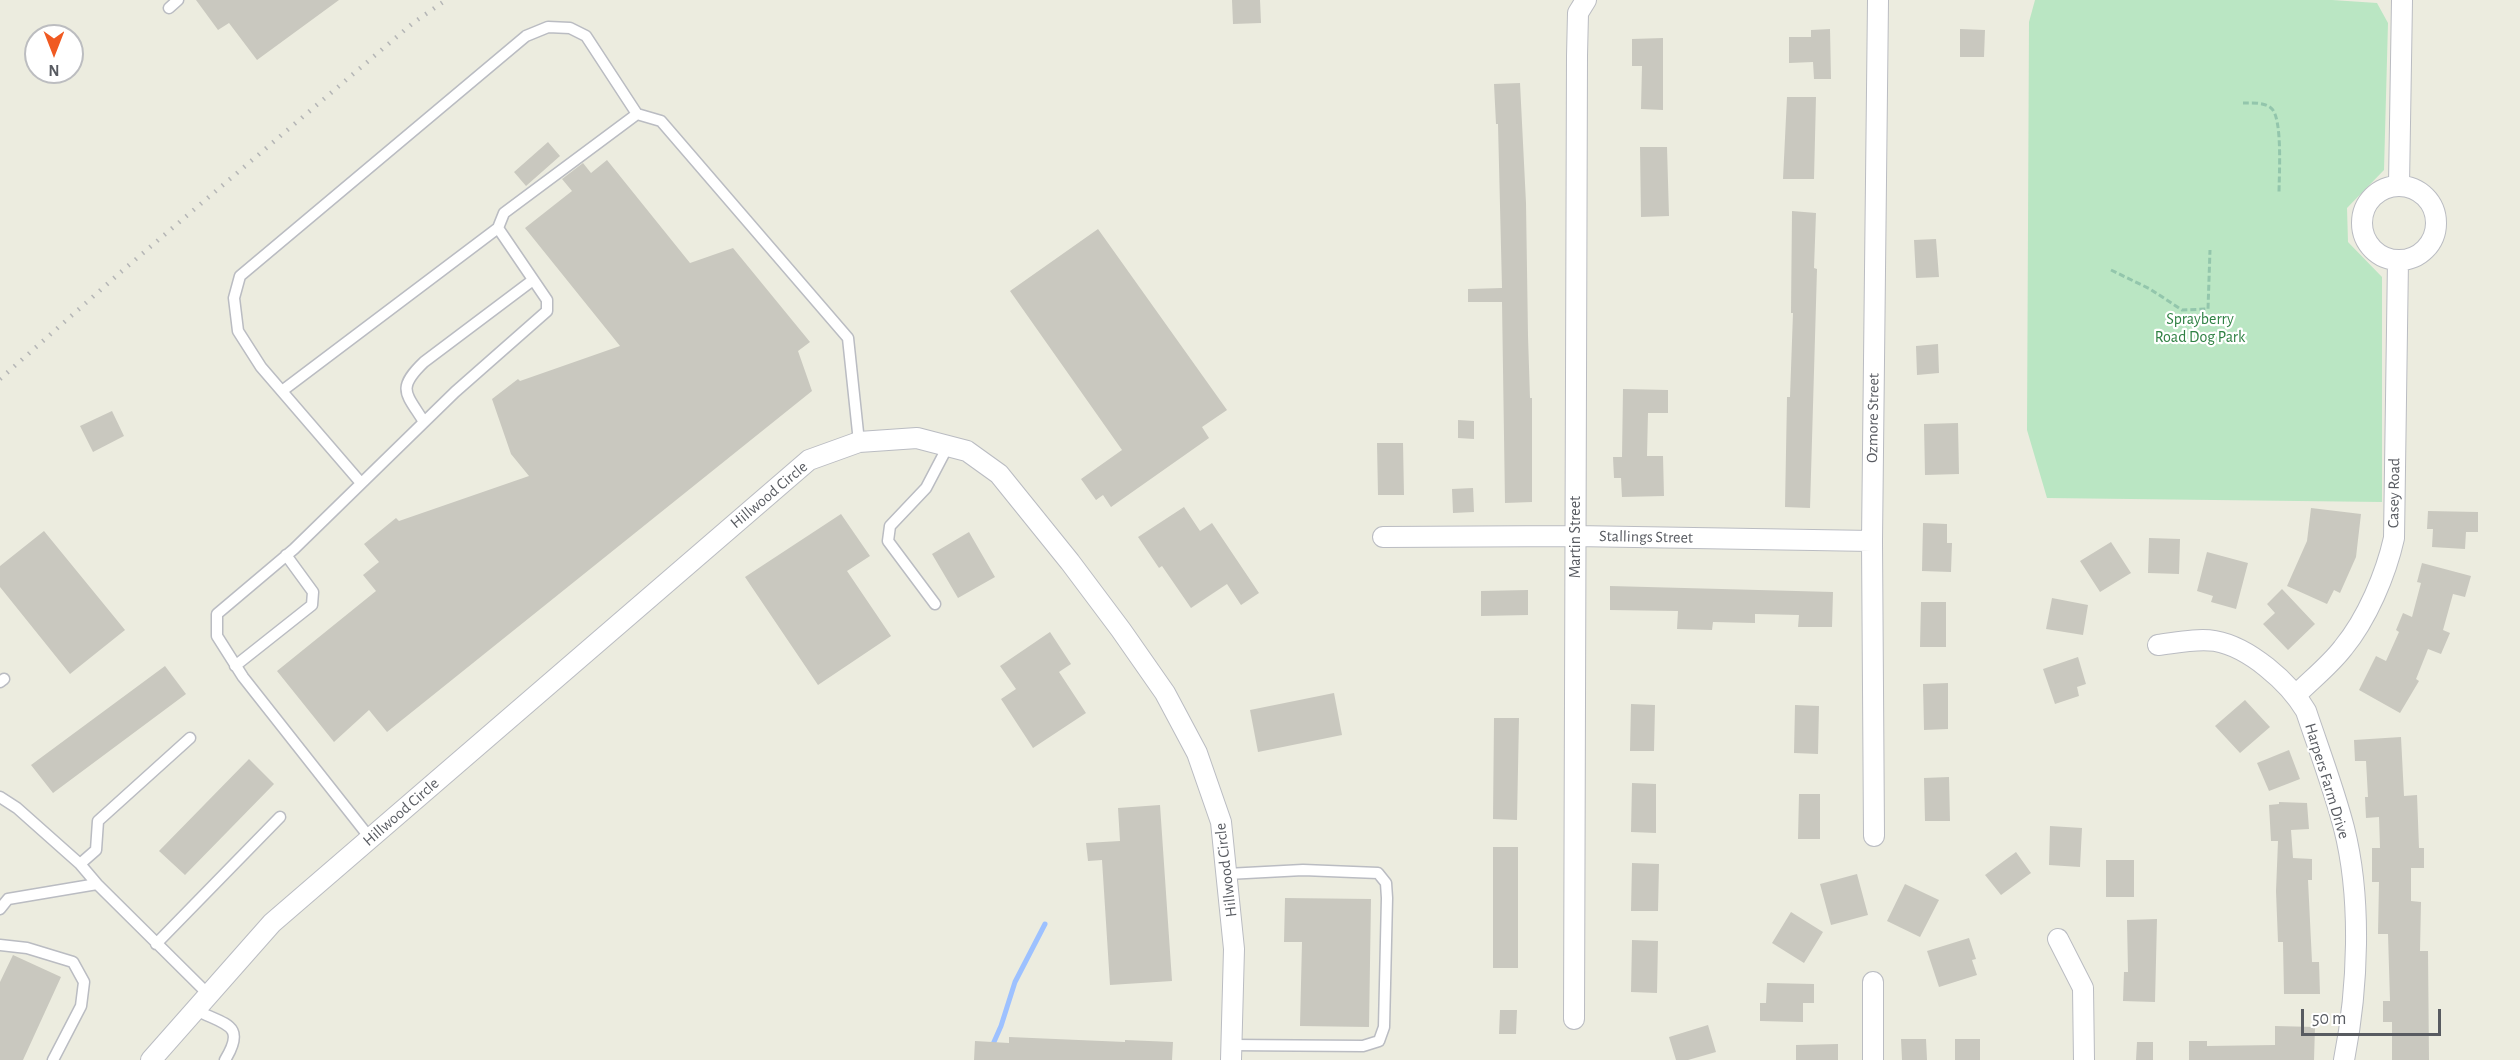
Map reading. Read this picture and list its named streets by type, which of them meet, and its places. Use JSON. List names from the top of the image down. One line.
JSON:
{"streets":{"street":["Ozmore Street","Casey Road","Hillwood Circle","Martin Street","Stallings Street","Harpers Farm Drive"]},"crossings":[["Ozmore Street","Stallings Street"],["Casey Road","Harpers Farm Drive"],["Martin Street","Stallings Street"]],"parks":["Sprayberry Road Dog Park"],"scale_bar":"50 m","north":"bottom"}
